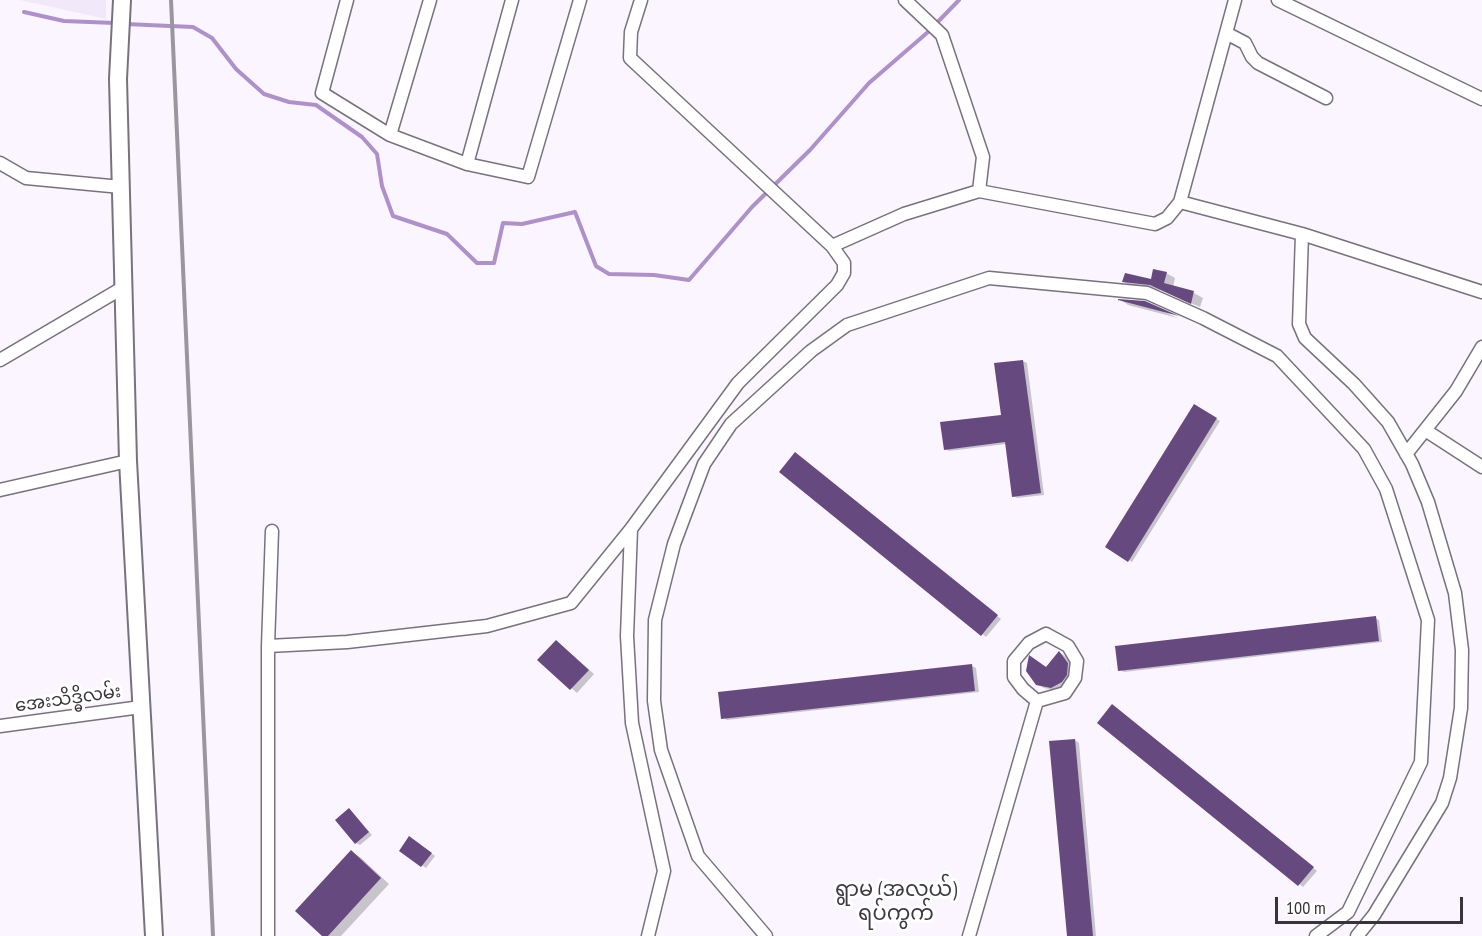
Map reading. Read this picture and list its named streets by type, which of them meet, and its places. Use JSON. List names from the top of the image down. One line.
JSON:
{"streets":{"street":["အေးသိဒ္ဓိလမ်း"]},"districts":["ရွာမ (အလယ်) ရပ်ကွက်"],"scale_bar":"100 m"}
